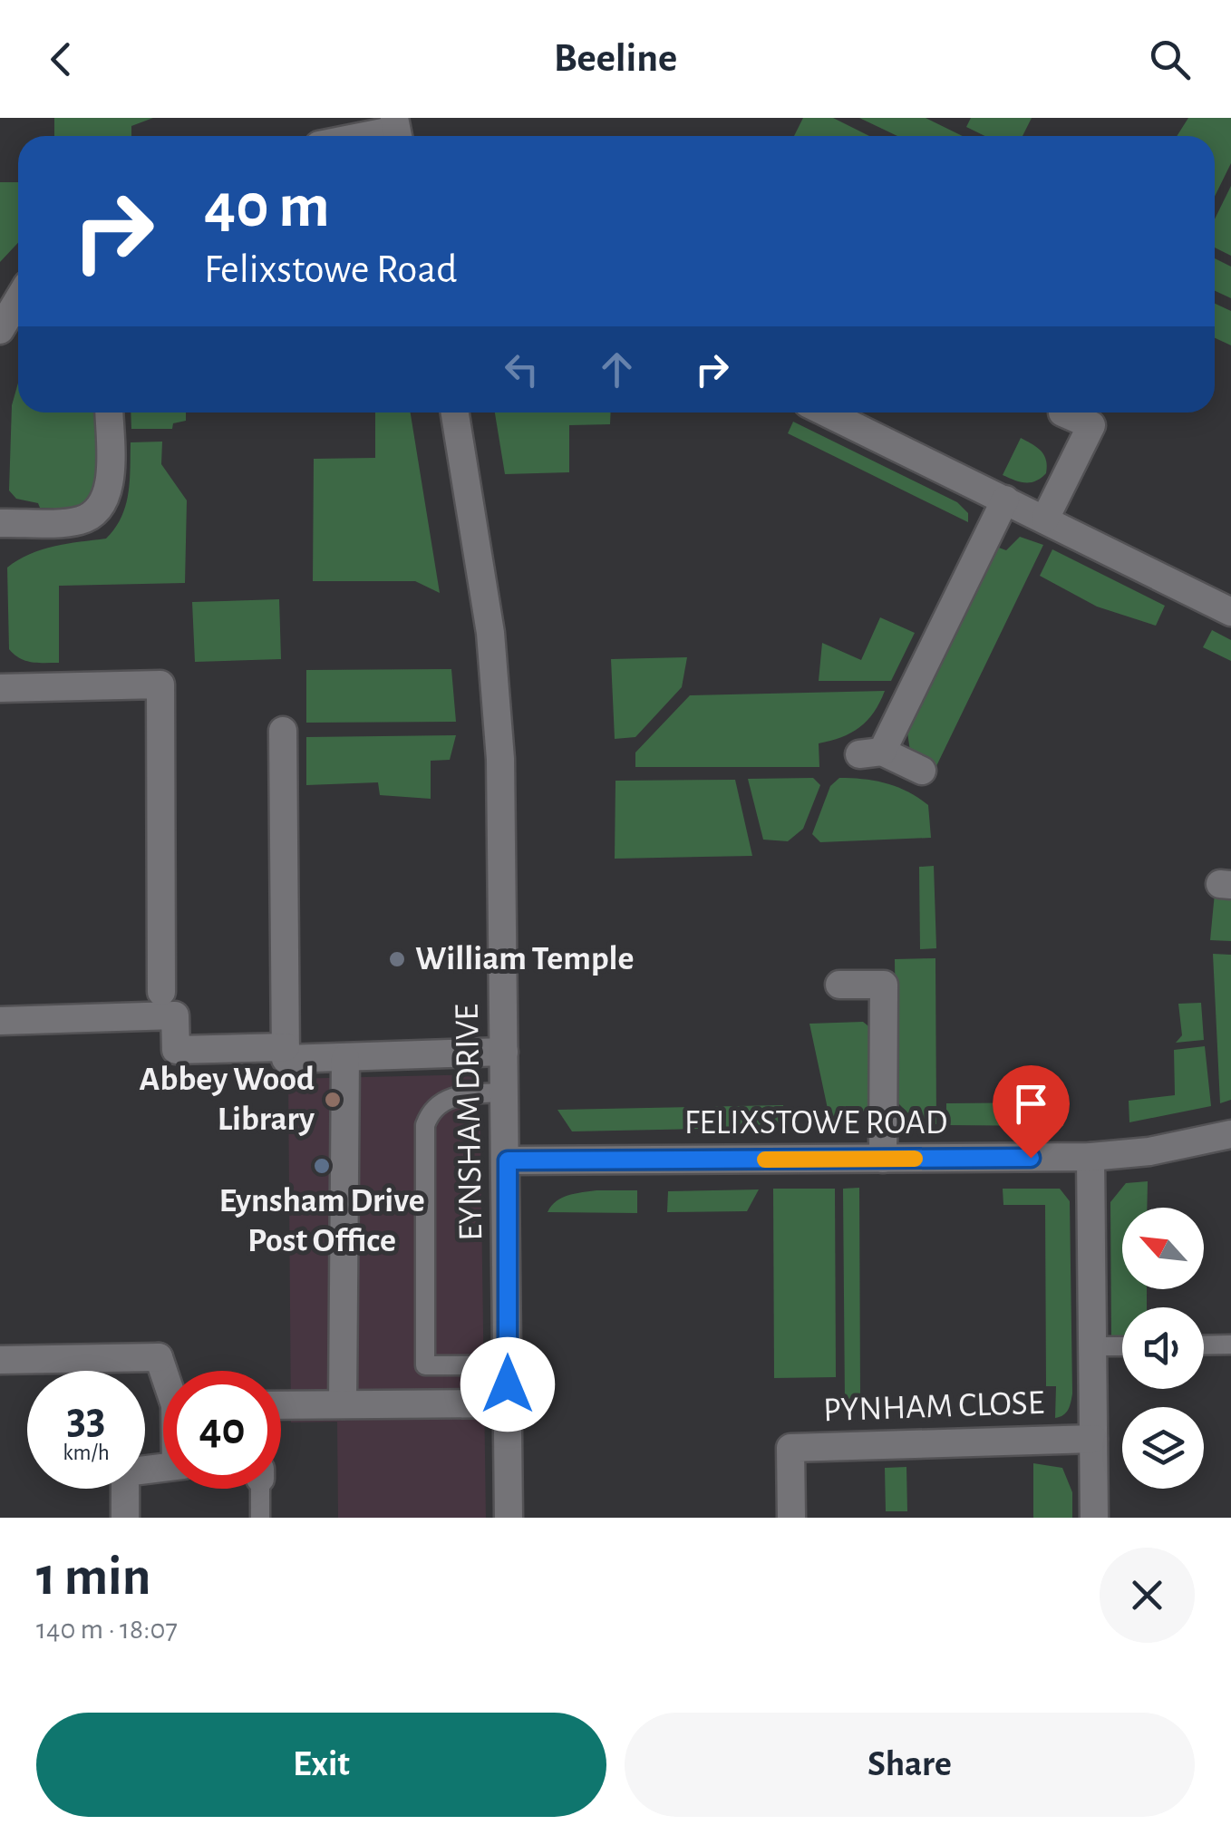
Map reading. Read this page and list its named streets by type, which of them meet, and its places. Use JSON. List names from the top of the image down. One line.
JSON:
{"streets":{"street":["EYNSHAM DRIVE","FELIXSTOWE ROAD","PYNHAM CLOSE"]},"crossings":[["EYNSHAM DRIVE","FELIXSTOWE ROAD"]],"places":["William Temple","Abbey Wood Library","Eynsham Drive Post Office"],"north":"top left","page":{"header":"Beeline","turn":["40 m","Felixstowe Road"],"speed":"33 km/h","limit":"40","heading":["1 min","140 m · 18:07"],"buttons":["Exit","Share"]}}
